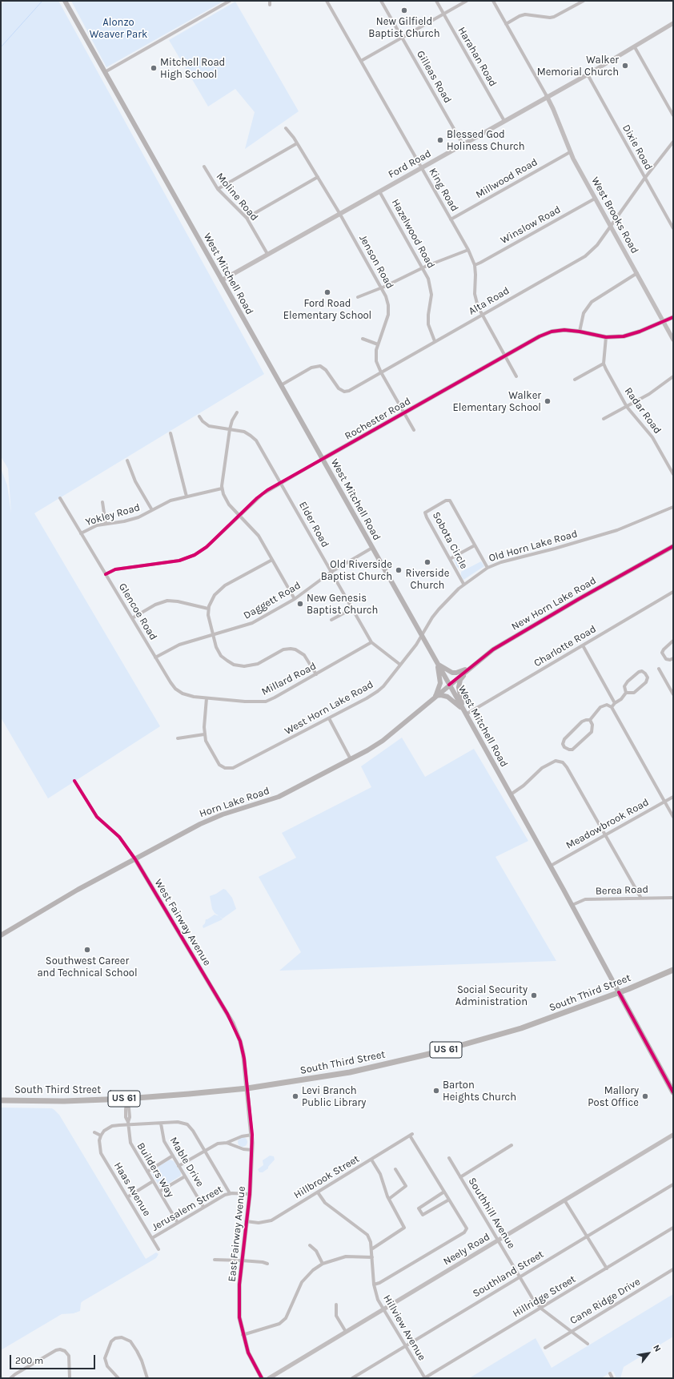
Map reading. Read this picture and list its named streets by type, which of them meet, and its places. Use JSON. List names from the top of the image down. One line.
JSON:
{"streets":{"highway":["South Third Street","US 61"],"main road":["West Mitchell Road","New Horn Lake Road","Horn Lake Road"],"street":["Harahan Road","Gilleas Road","Dixie Road","Ford Road","Millwood Road","King Road","Moline Road","West Brooks Road","Winslow Road","Hazelwood Road","Jenson Road","Alta Road","Radar Road","Rochester Road","Yokley Road","Elder Road","Sobota Circle","Old Horn Lake Road","Daggett Road","Glencoe Road","Charlotte Road","Millard Road","West Horn Lake Road","Meadowbrook Road","Berea Road","West Fairway Avenue","Mable Drive","Builders Way","Hillbrook Street","Haas Avenue","Jerusalem Street","Southhill Avenue","East Fairway Avenue","Neely Road","Southland Street","Hillridge Street","Cane Ridge Drive","Hillview Avenue"]},"crossings":[["Harahan Road","Ford Road"],["Gilleas Road","Ford Road"],["Dixie Road","Ford Road"],["Dixie Road","Alta Road"],["Ford Road","King Road"],["Ford Road","Moline Road"],["Ford Road","West Brooks Road"],["Ford Road","Hazelwood Road"],["Ford Road","Jenson Road"],["Ford Road","West Mitchell Road"],["Millwood Road","King Road"],["Millwood Road","West Brooks Road"],["King Road","Winslow Road"],["King Road","Alta Road"],["King Road","Rochester Road"],["West Brooks Road","Winslow Road"],["West Brooks Road","Alta Road"],["West Brooks Road","Rochester Road"],["Hazelwood Road","Alta Road"],["Jenson Road","Alta Road"],["Jenson Road","Rochester Road"],["West Mitchell Road","Alta Road"],["West Mitchell Road","Rochester Road"],["West Mitchell Road","Old Horn Lake Road"],["West Mitchell Road","Daggett Road"],["West Mitchell Road","New Horn Lake Road"],["West Mitchell Road","Charlotte Road"],["West Mitchell Road","West Horn Lake Road"],["West Mitchell Road","Horn Lake Road"],["West Mitchell Road","Meadowbrook Road"],["West Mitchell Road","Berea Road"],["West Mitchell Road","South Third Street"],["Rochester Road","Elder Road"],["Rochester Road","Glencoe Road"],["Yokley Road","Glencoe Road"],["Elder Road","Daggett Road"],["Elder Road","Millard Road"],["Elder Road","West Horn Lake Road"],["Sobota Circle","Old Horn Lake Road"],["Old Horn Lake Road","West Horn Lake Road"],["Daggett Road","Glencoe Road"],["New Horn Lake Road","Horn Lake Road"],["Glencoe Road","Millard Road"],["Horn Lake Road","West Fairway Avenue"],["West Fairway Avenue","South Third Street"],["West Fairway Avenue","East Fairway Avenue"],["South Third Street","Builders Way"],["South Third Street","East Fairway Avenue"],["Mable Drive","Jerusalem Street"],["Builders Way","Jerusalem Street"],["Hillbrook Street","East Fairway Avenue"],["Hillbrook Street","Hillview Avenue"],["Haas Avenue","Jerusalem Street"],["Jerusalem Street","East Fairway Avenue"],["Southhill Avenue","Neely Road"],["Southhill Avenue","Southland Street"],["Southhill Avenue","Hillridge Street"],["Southhill Avenue","Cane Ridge Drive"],["Neely Road","Hillview Avenue"],["Southland Street","Hillview Avenue"],["Hillridge Street","Hillview Avenue"]],"parks":["Alonzo Weaver Park"],"places":["New Gilfield Baptist Church","Walker Memorial Church","Mitchell Road High School","Blessed God Holiness Church","Ford Road Elementary School","Walker Elementary School","Riverside Church","Old Riverside Baptist Church","New Genesis Baptist Church","Southwest Career and Technical School","Social Security Administration","Barton Heights Church","Levi Branch Public Library","Mallory Post Office"],"scale_bar":"200 m","north":"top right"}
